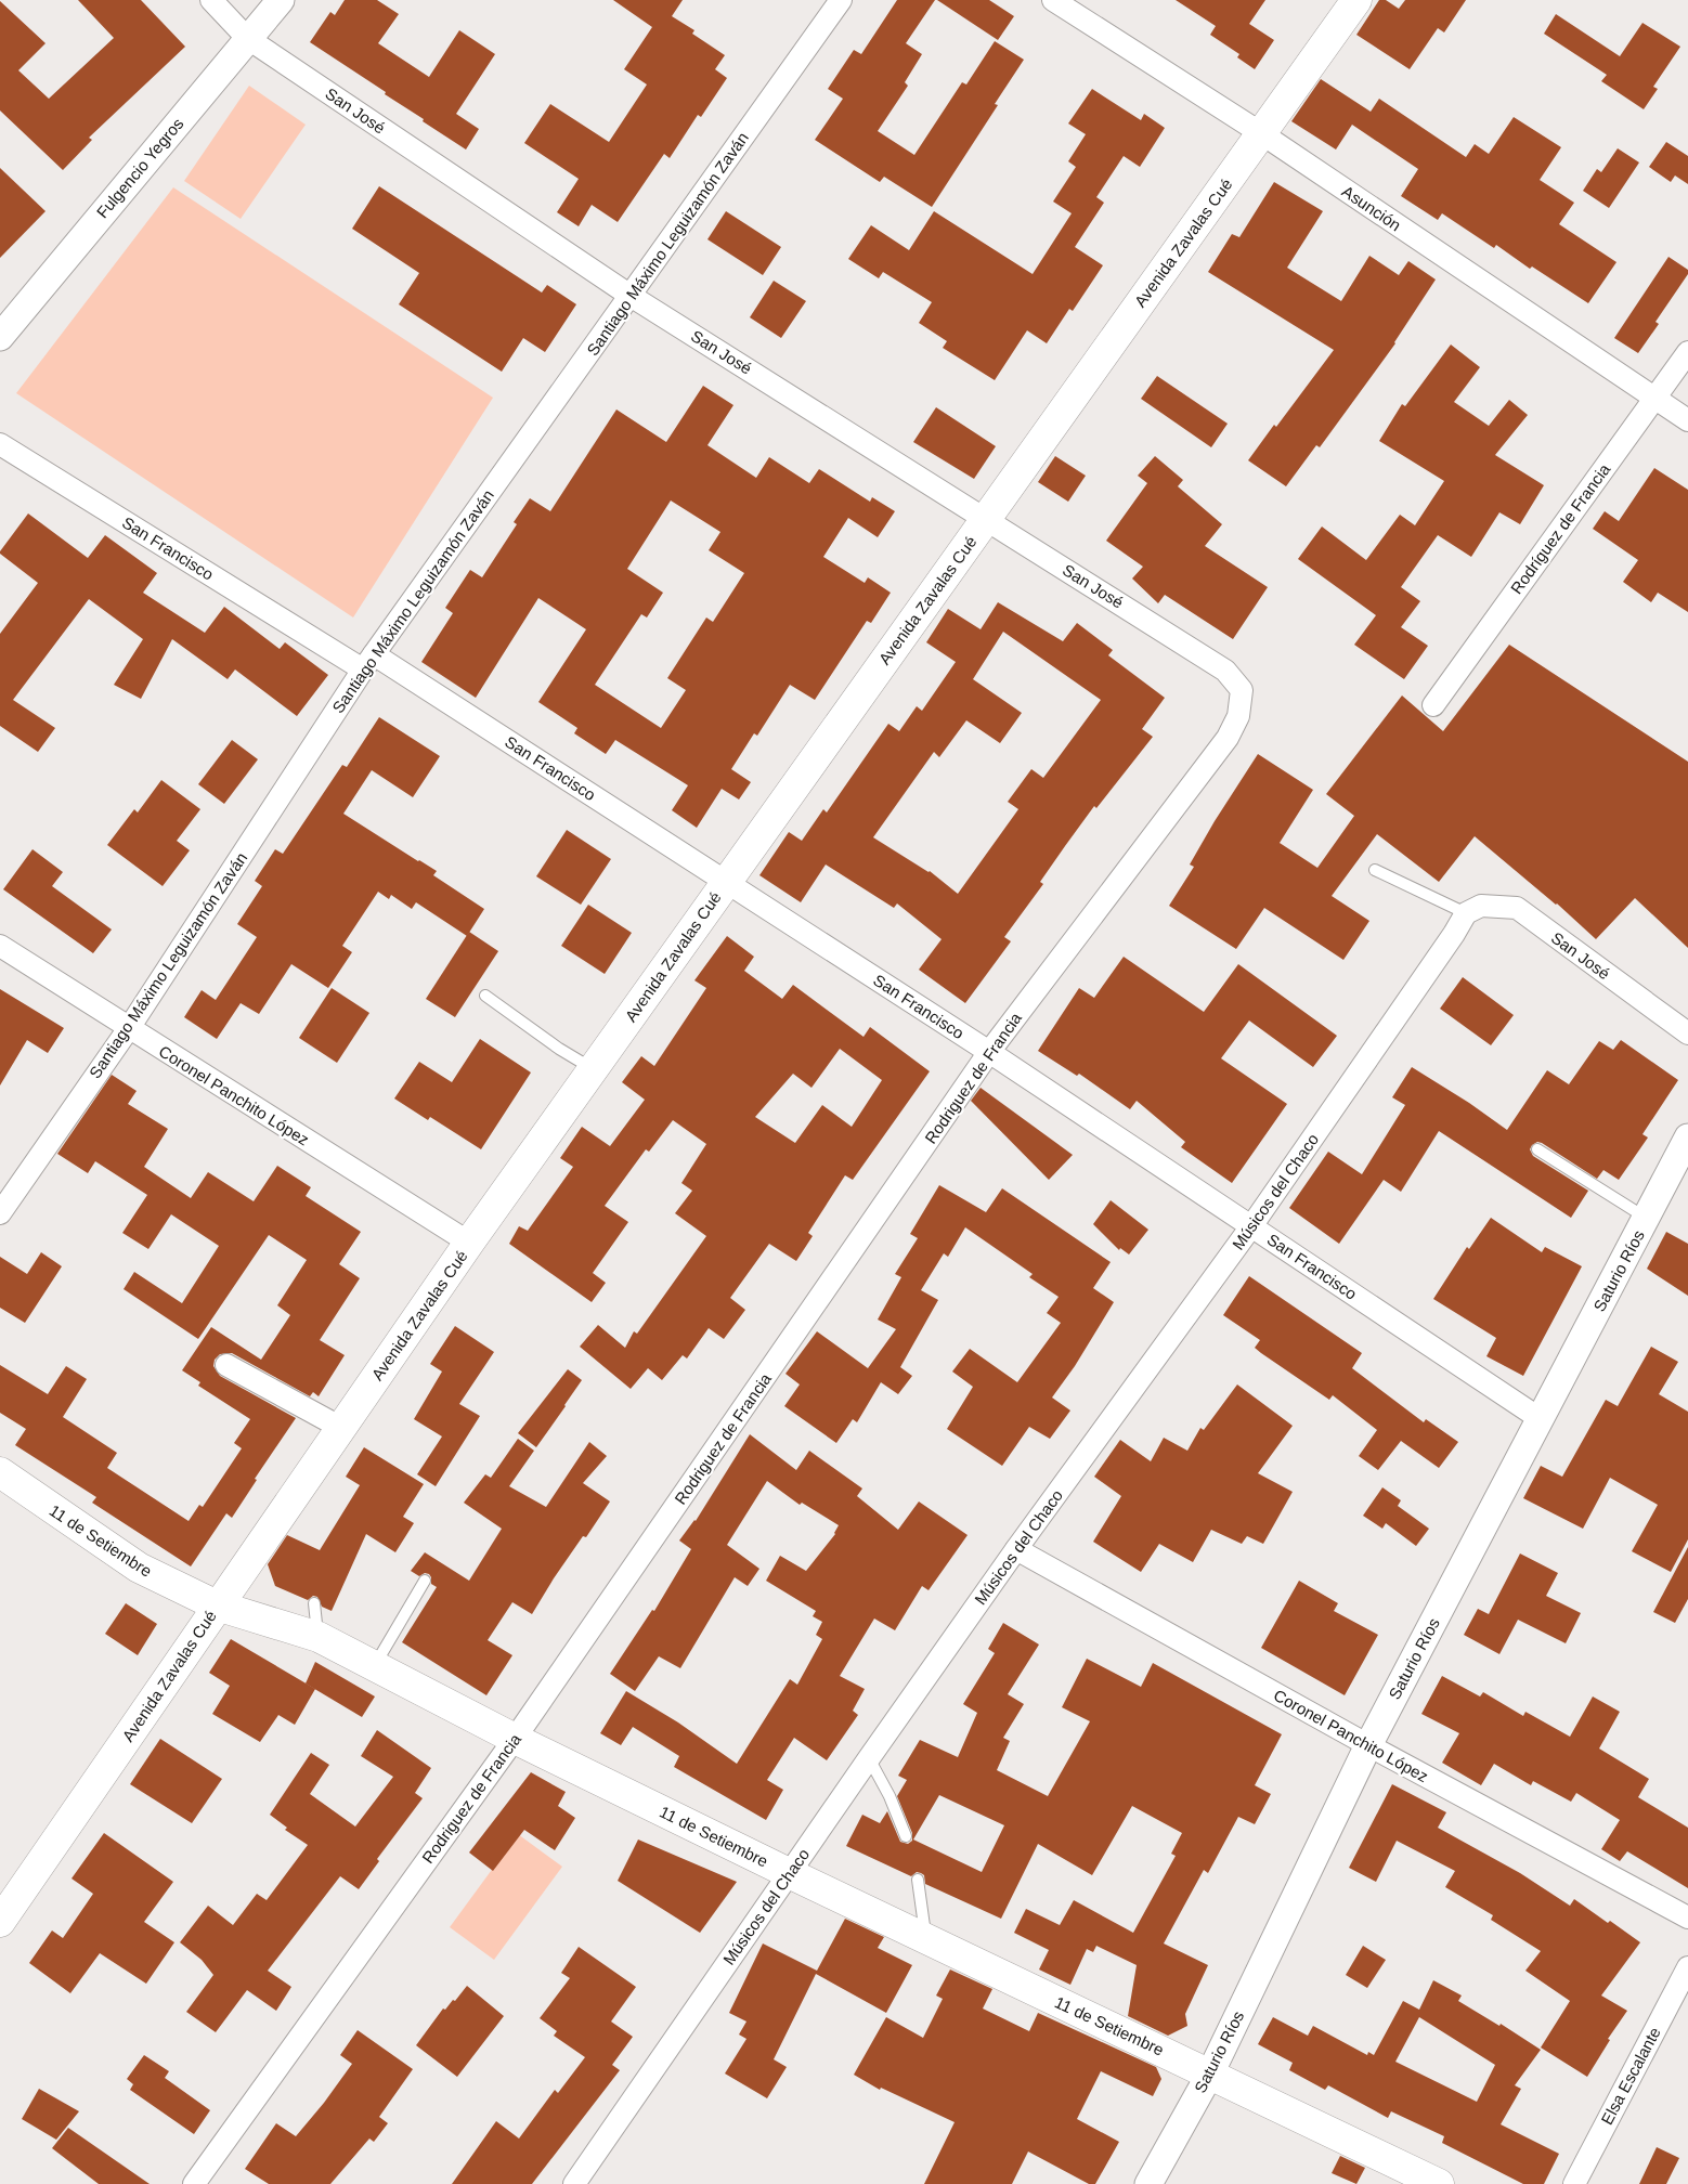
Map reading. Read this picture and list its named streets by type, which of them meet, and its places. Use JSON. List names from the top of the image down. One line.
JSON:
{"streets":{"main road":["Avenida Zavalas Cué","11 de Setiembre"],"street":["San José","Fulgencio Yegros","Asunción","Santiago Máximo Leguizamón Zaván","Rodríguez de Francia","San Francisco","Rodriguez de Francia","Coronel Panchito López","Músicos del Chaco","Saturio Ríos","Elsa Escalante"]},"crossings":[["San José","Fulgencio Yegros"],["San José","Avenida Zavalas Cué"],["San José","Santiago Máximo Leguizamón Zaván"],["San José","Rodriguez de Francia"],["San José","Músicos del Chaco"],["Asunción","Avenida Zavalas Cué"],["Asunción","Rodríguez de Francia"],["Avenida Zavalas Cué","San Francisco"],["Avenida Zavalas Cué","Coronel Panchito López"],["Avenida Zavalas Cué","11 de Setiembre"],["Santiago Máximo Leguizamón Zaván","San Francisco"],["Santiago Máximo Leguizamón Zaván","Coronel Panchito López"],["San Francisco","Rodriguez de Francia"],["San Francisco","Músicos del Chaco"],["San Francisco","Saturio Ríos"],["Rodriguez de Francia","11 de Setiembre"],["Coronel Panchito López","Músicos del Chaco"],["Coronel Panchito López","Saturio Ríos"],["Músicos del Chaco","11 de Setiembre"],["Saturio Ríos","11 de Setiembre"]]}
